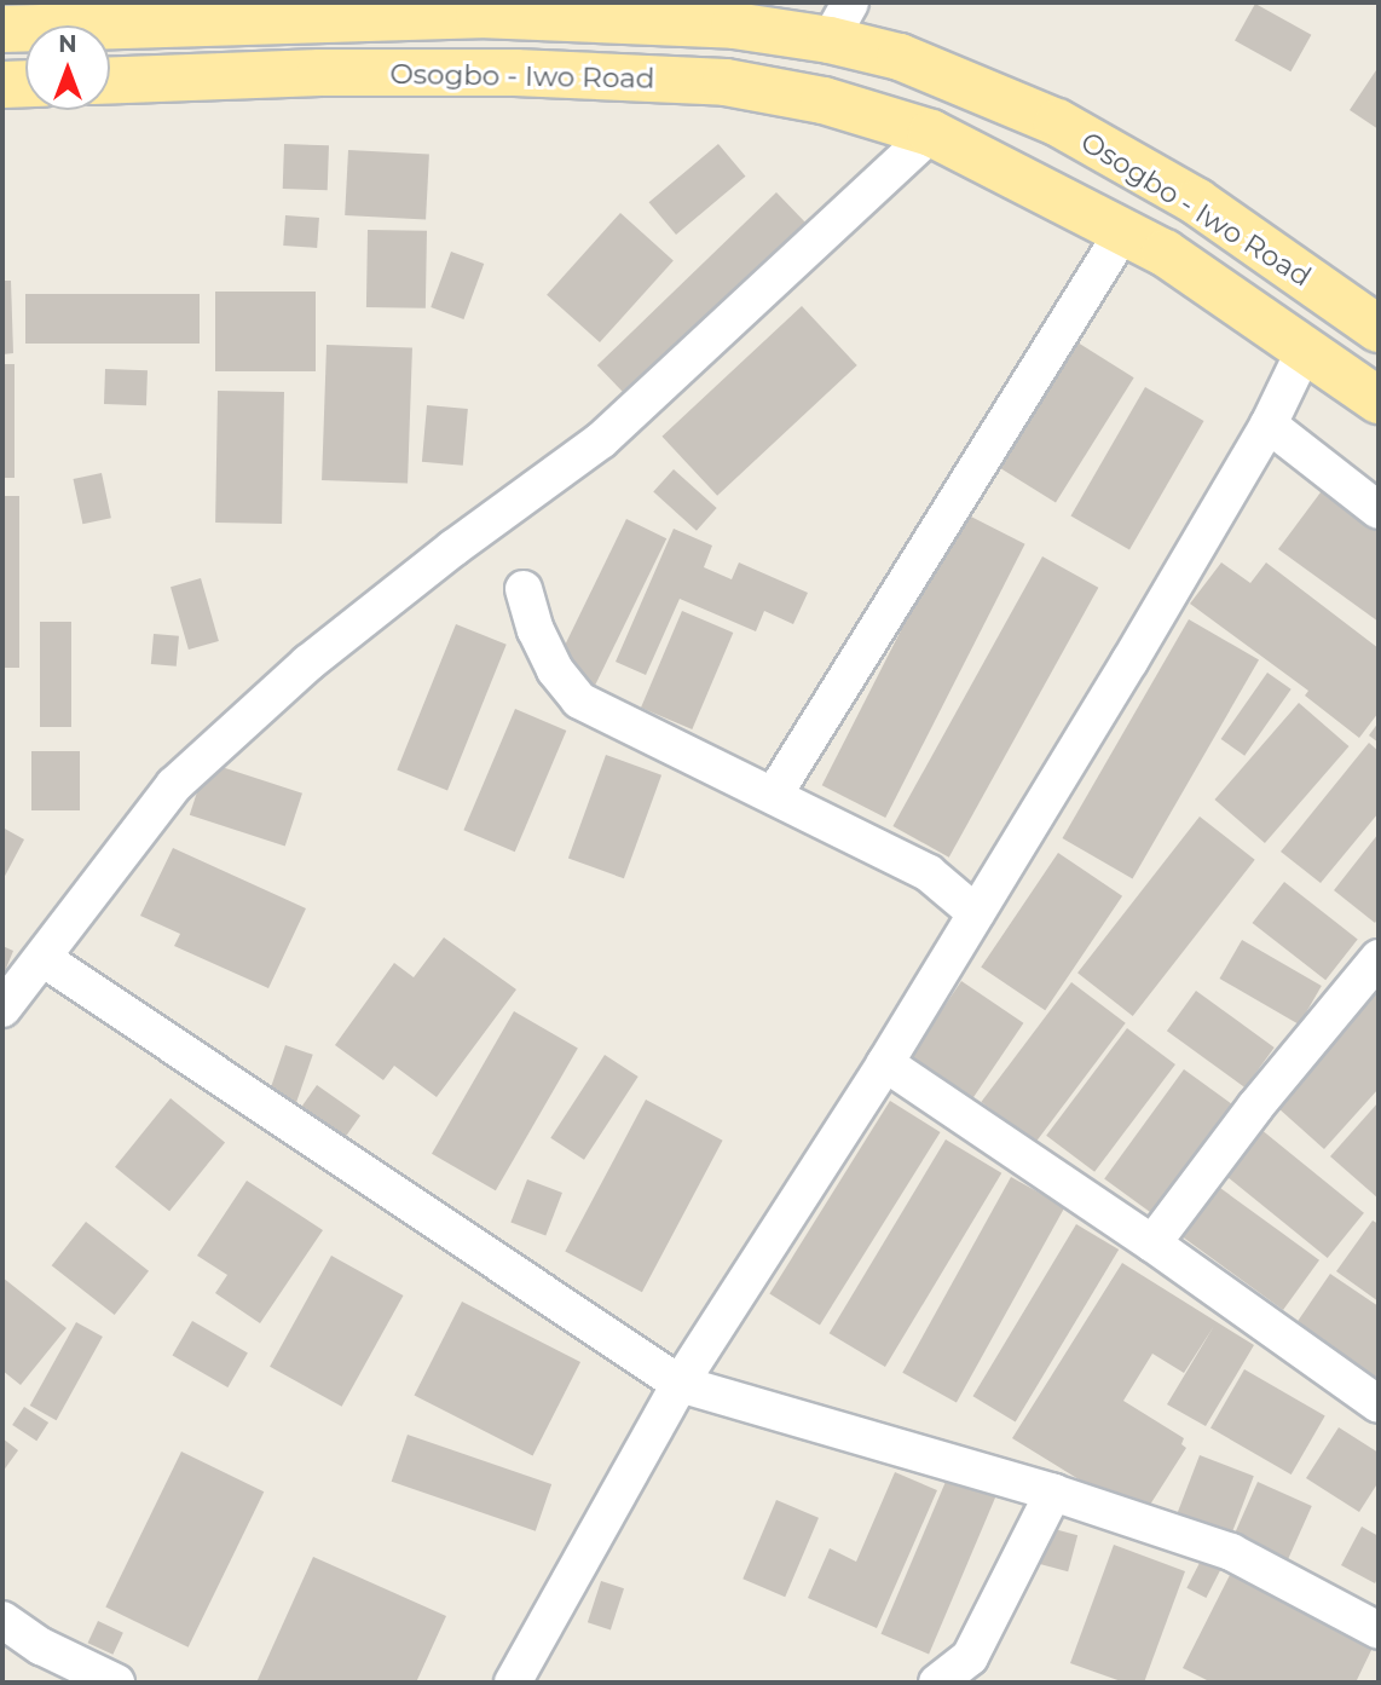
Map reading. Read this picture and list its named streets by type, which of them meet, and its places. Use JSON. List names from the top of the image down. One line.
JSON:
{"streets":{"main road":["Osogbo - Iwo Road"]},"north":"top"}
